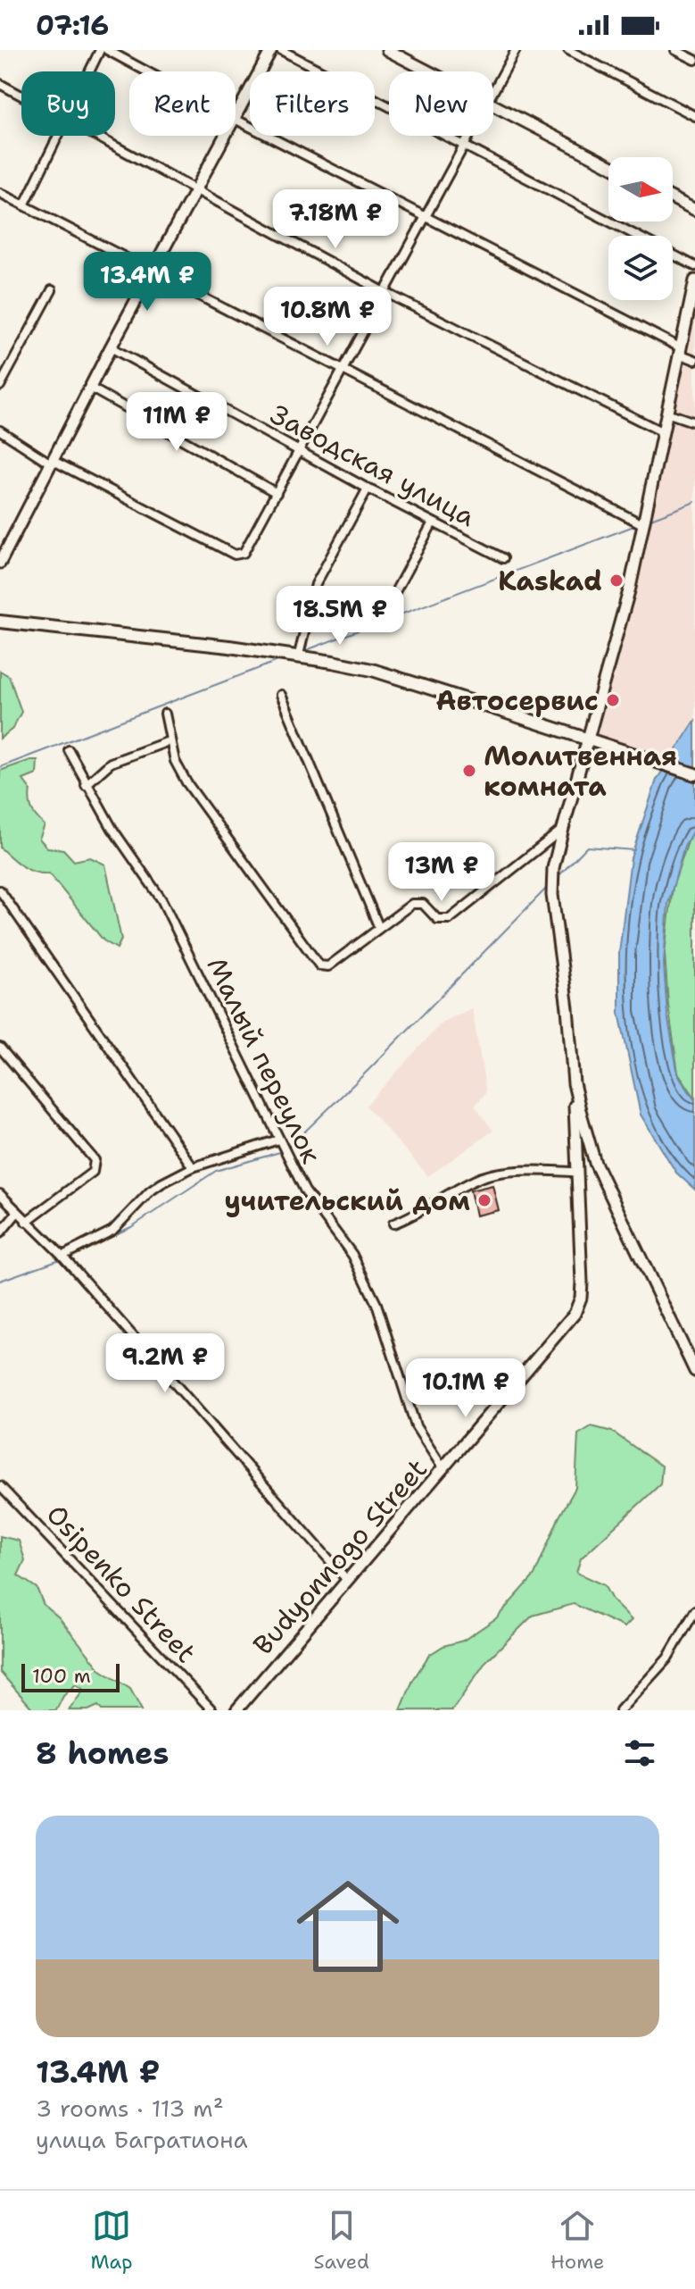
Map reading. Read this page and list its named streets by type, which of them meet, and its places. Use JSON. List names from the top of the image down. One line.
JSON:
{"streets":{"street":["Заводская улица","Малый переулок","Budyonnogo Street","Osipenko Street"]},"crossings":[["Малый переулок","Budyonnogo Street"]],"places":["Kaskad","Автосервис","Молитвенная комната","учительский дом"],"scale_bar":"100 m","north":"right","page":{"status":"07:16","chip":["Buy","Rent","Filters","New"],"price":["7.18M ₽","13.4M ₽","10.8M ₽","11M ₽","18.5M ₽","13M ₽","9.2M ₽","10.1M ₽"],"scale":"100 m","heading":"8 homes","list":[{"name":"13.4M ₽","note":"3 rooms · 113 m² · улица Багратиона"}],"tabs":["Map","Saved","Home"]}}
